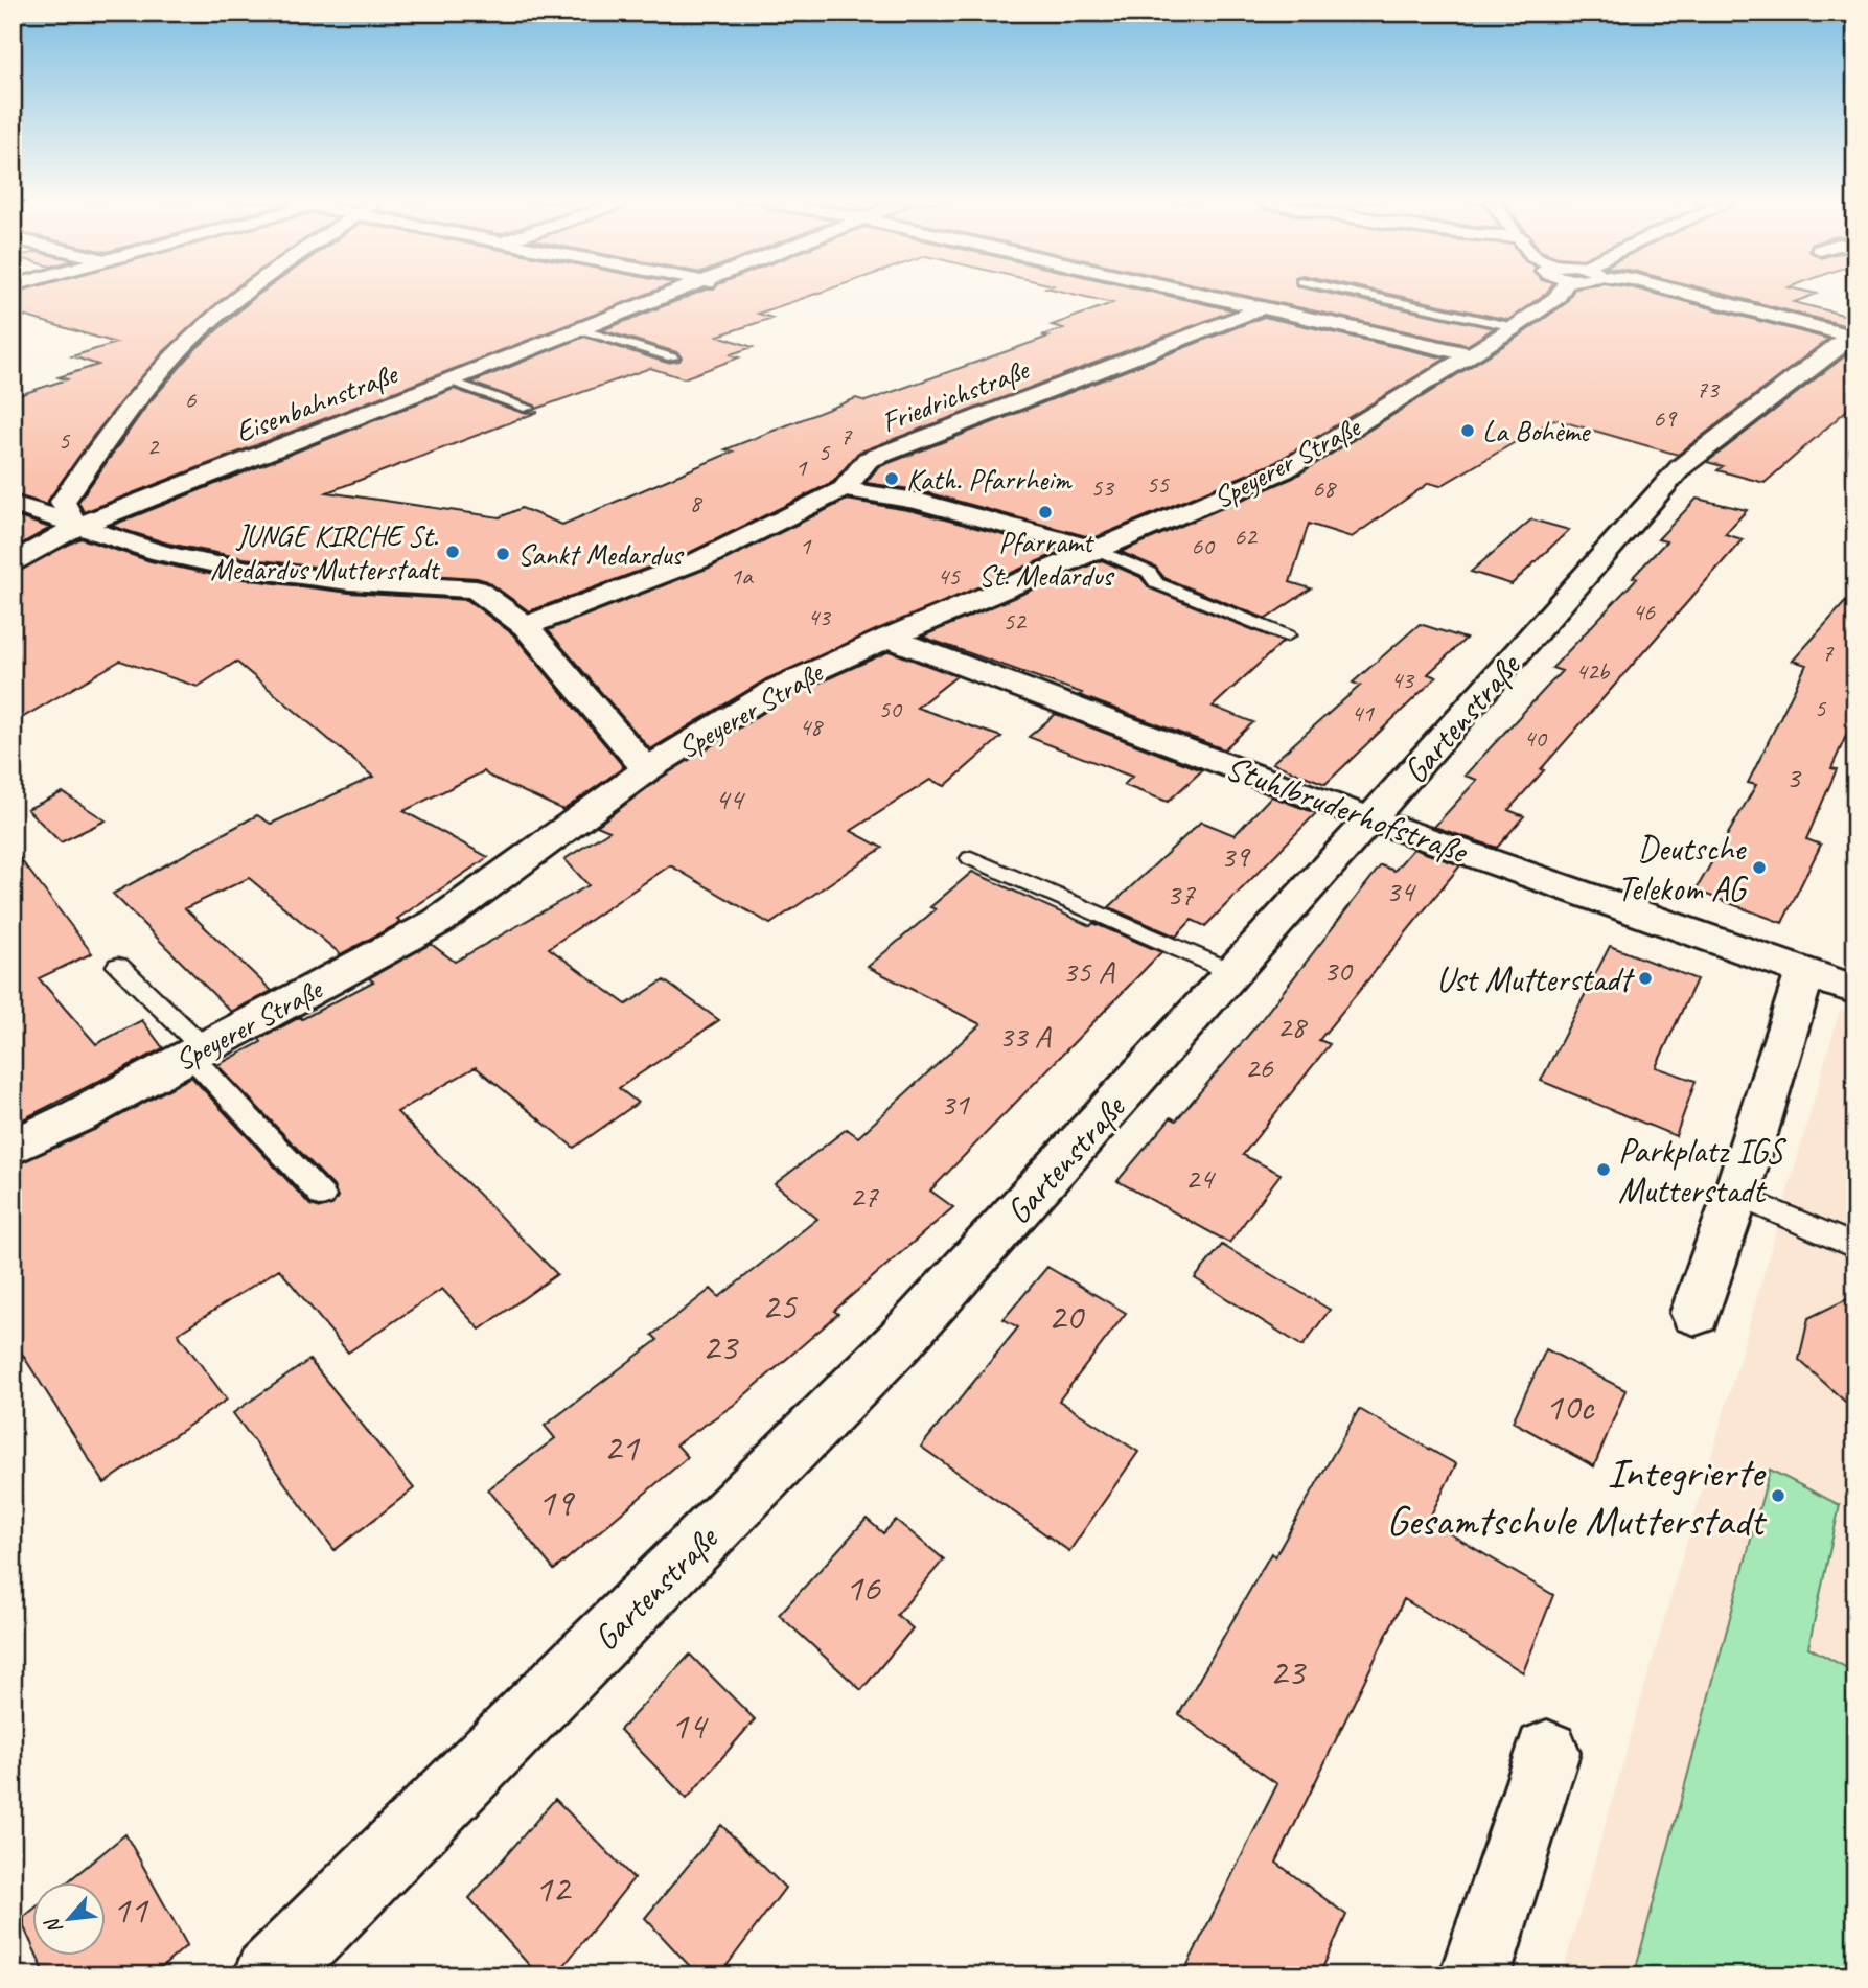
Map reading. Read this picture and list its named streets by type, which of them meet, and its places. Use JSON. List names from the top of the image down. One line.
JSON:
{"streets":{"street":["Friedrichstraße","Eisenbahnstraße","Speyerer Straße","Gartenstraße","Stuhlbruderhofstraße"]},"crossings":[["Speyerer Straße","Stuhlbruderhofstraße"],["Gartenstraße","Stuhlbruderhofstraße"]],"places":["La Bohème","Kath. Pfarrheim","Pfarramt St. Medardus","JUNGE KIRCHE St. Medardus Mutterstadt","Sankt Medardus","Deutsche Telekom AG","Ust Mutterstadt","Parkplatz IGS Mutterstadt","Integrierte Gesamtschule Mutterstadt"],"house_numbers":["73","6","69","7","5","2","5","1","55","53","68","8","62","1","60","1a","45","46","43","52","7","42b","43","5","50","41","48","40","3","44","39","34","37","30","35 A","28","33 A","26","31","24","27","25","20","23","10c","21","19","16","23","14","12","11"],"north":"bottom left"}
